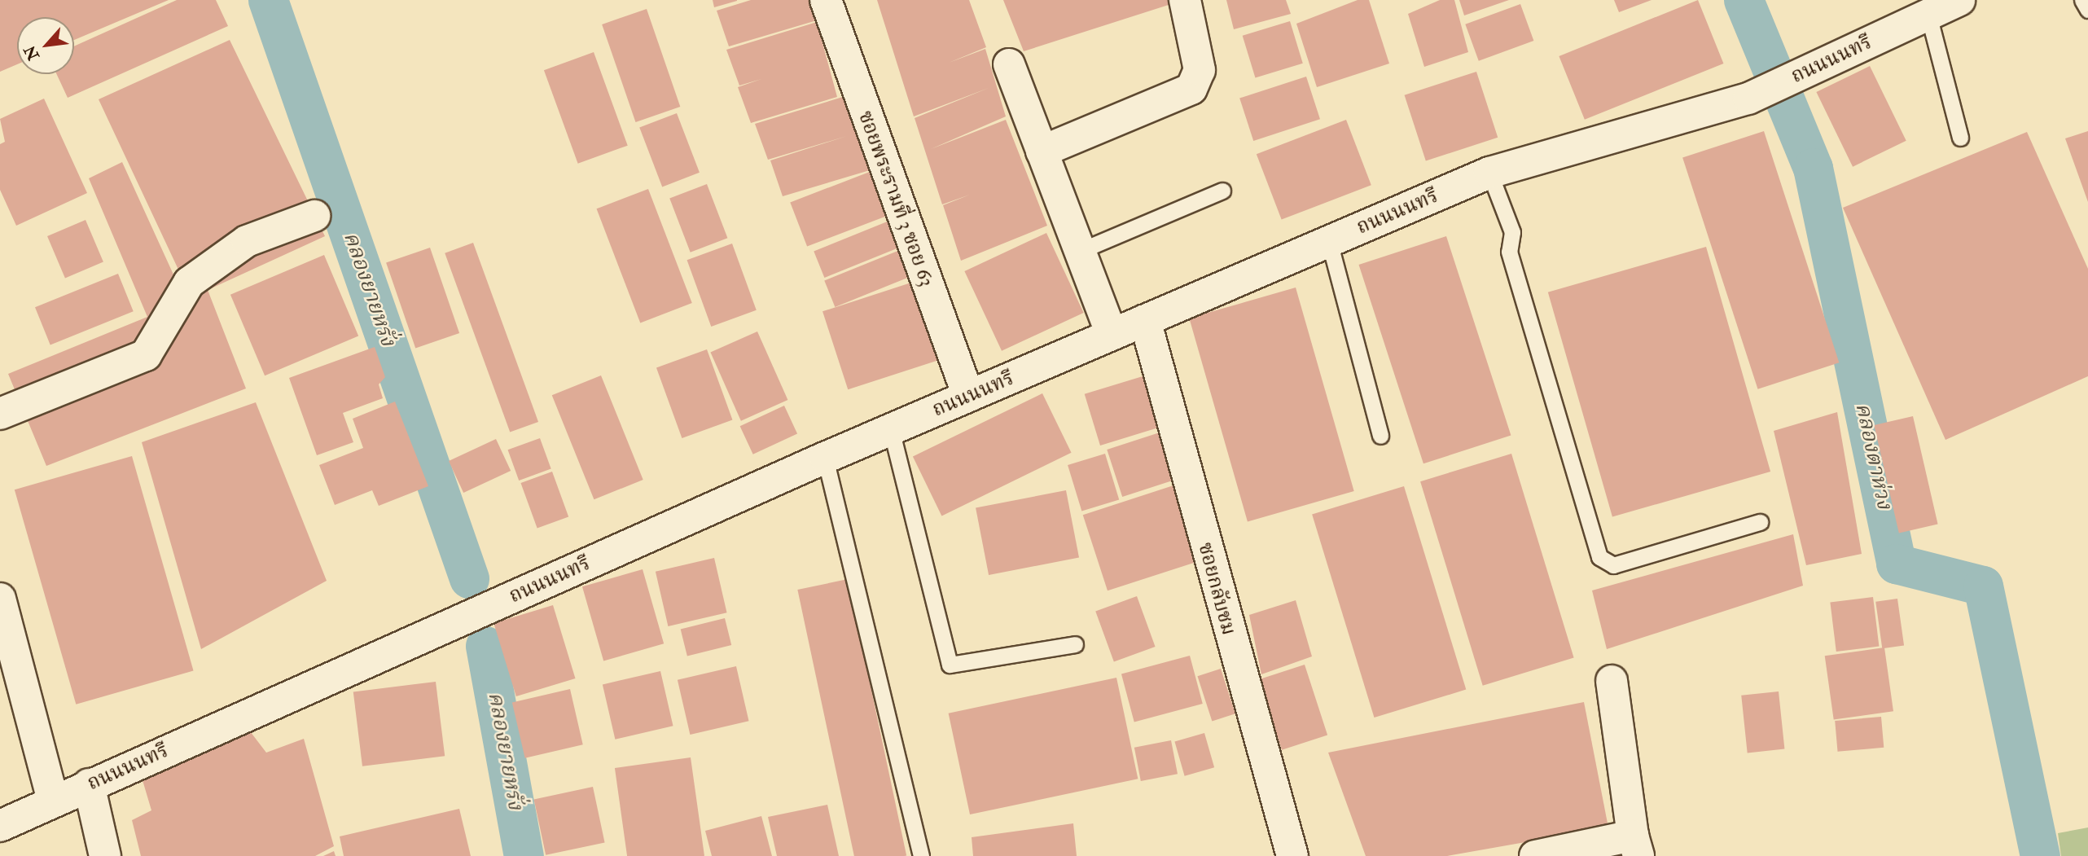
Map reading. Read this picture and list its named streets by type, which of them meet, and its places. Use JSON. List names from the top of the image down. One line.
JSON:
{"streets":{"street":["ถนนนนทรี","ซอยพระรามที่ 3 ซอย 63","ซอยกลับชม"]},"crossings":[["ถนนนนทรี","ซอยพระรามที่ 3 ซอย 63"],["ถนนนนทรี","ซอยกลับชม"]],"water":["คลองยายหรั่ง","คลองตาห่วง"],"north":"bottom left"}
